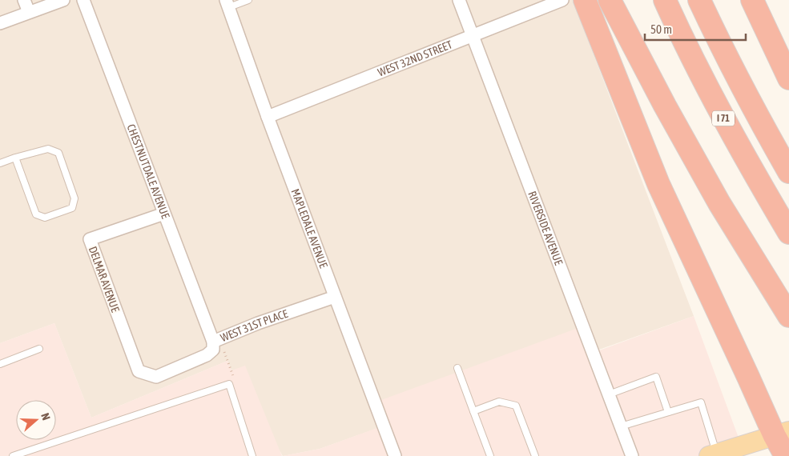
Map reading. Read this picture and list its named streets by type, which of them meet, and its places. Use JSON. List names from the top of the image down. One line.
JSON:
{"streets":{"highway":["I 71"],"street":["WEST 32ND STREET","CHESTNUTDALE AVENUE","RIVERSIDE AVENUE","MAPLEDALE AVENUE","DELMAR AVENUE","WEST 31ST PLACE"]},"crossings":[["WEST 32ND STREET","RIVERSIDE AVENUE"],["WEST 32ND STREET","MAPLEDALE AVENUE"],["CHESTNUTDALE AVENUE","DELMAR AVENUE"],["CHESTNUTDALE AVENUE","WEST 31ST PLACE"],["MAPLEDALE AVENUE","WEST 31ST PLACE"],["DELMAR AVENUE","WEST 31ST PLACE"]],"scale_bar":"50 m","north":"right"}
